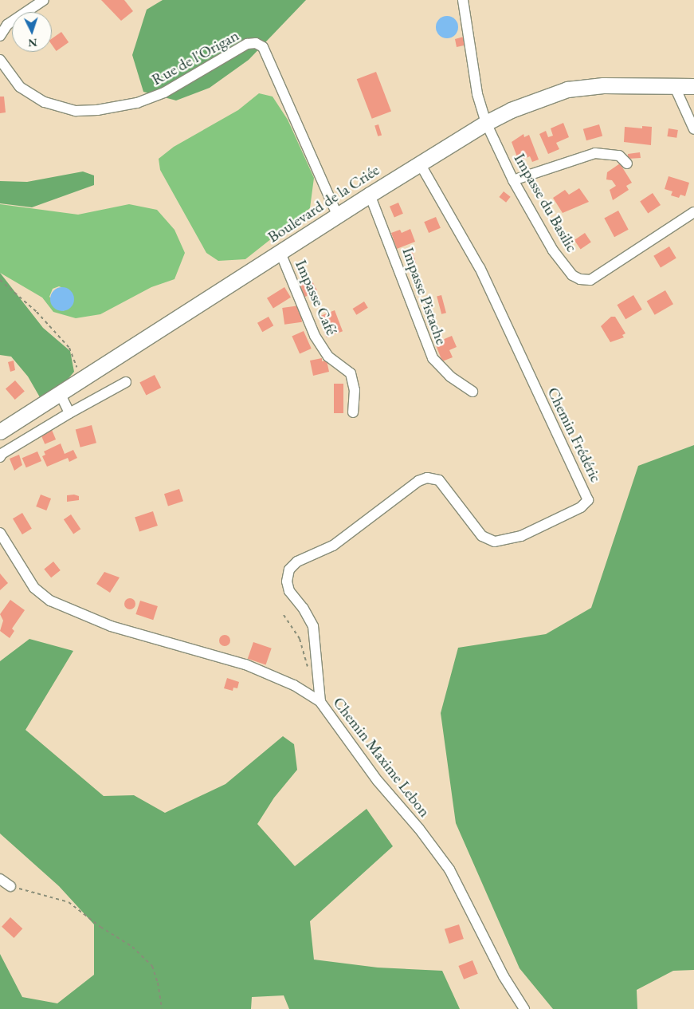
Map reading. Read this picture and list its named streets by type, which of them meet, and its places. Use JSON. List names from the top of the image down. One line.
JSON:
{"streets":{"main road":["Boulevard de la Criée"],"street":["Rue de l'Origan","Impasse du Basilic","Impasse Pistache","Impasse Café","Chemin Frédéric","Chemin Maxime Lebon"]},"crossings":[["Rue de l'Origan","Boulevard de la Criée"],["Impasse du Basilic","Boulevard de la Criée"],["Boulevard de la Criée","Impasse Pistache"],["Boulevard de la Criée","Impasse Café"],["Boulevard de la Criée","Chemin Frédéric"],["Chemin Frédéric","Chemin Maxime Lebon"]],"north":"bottom"}
